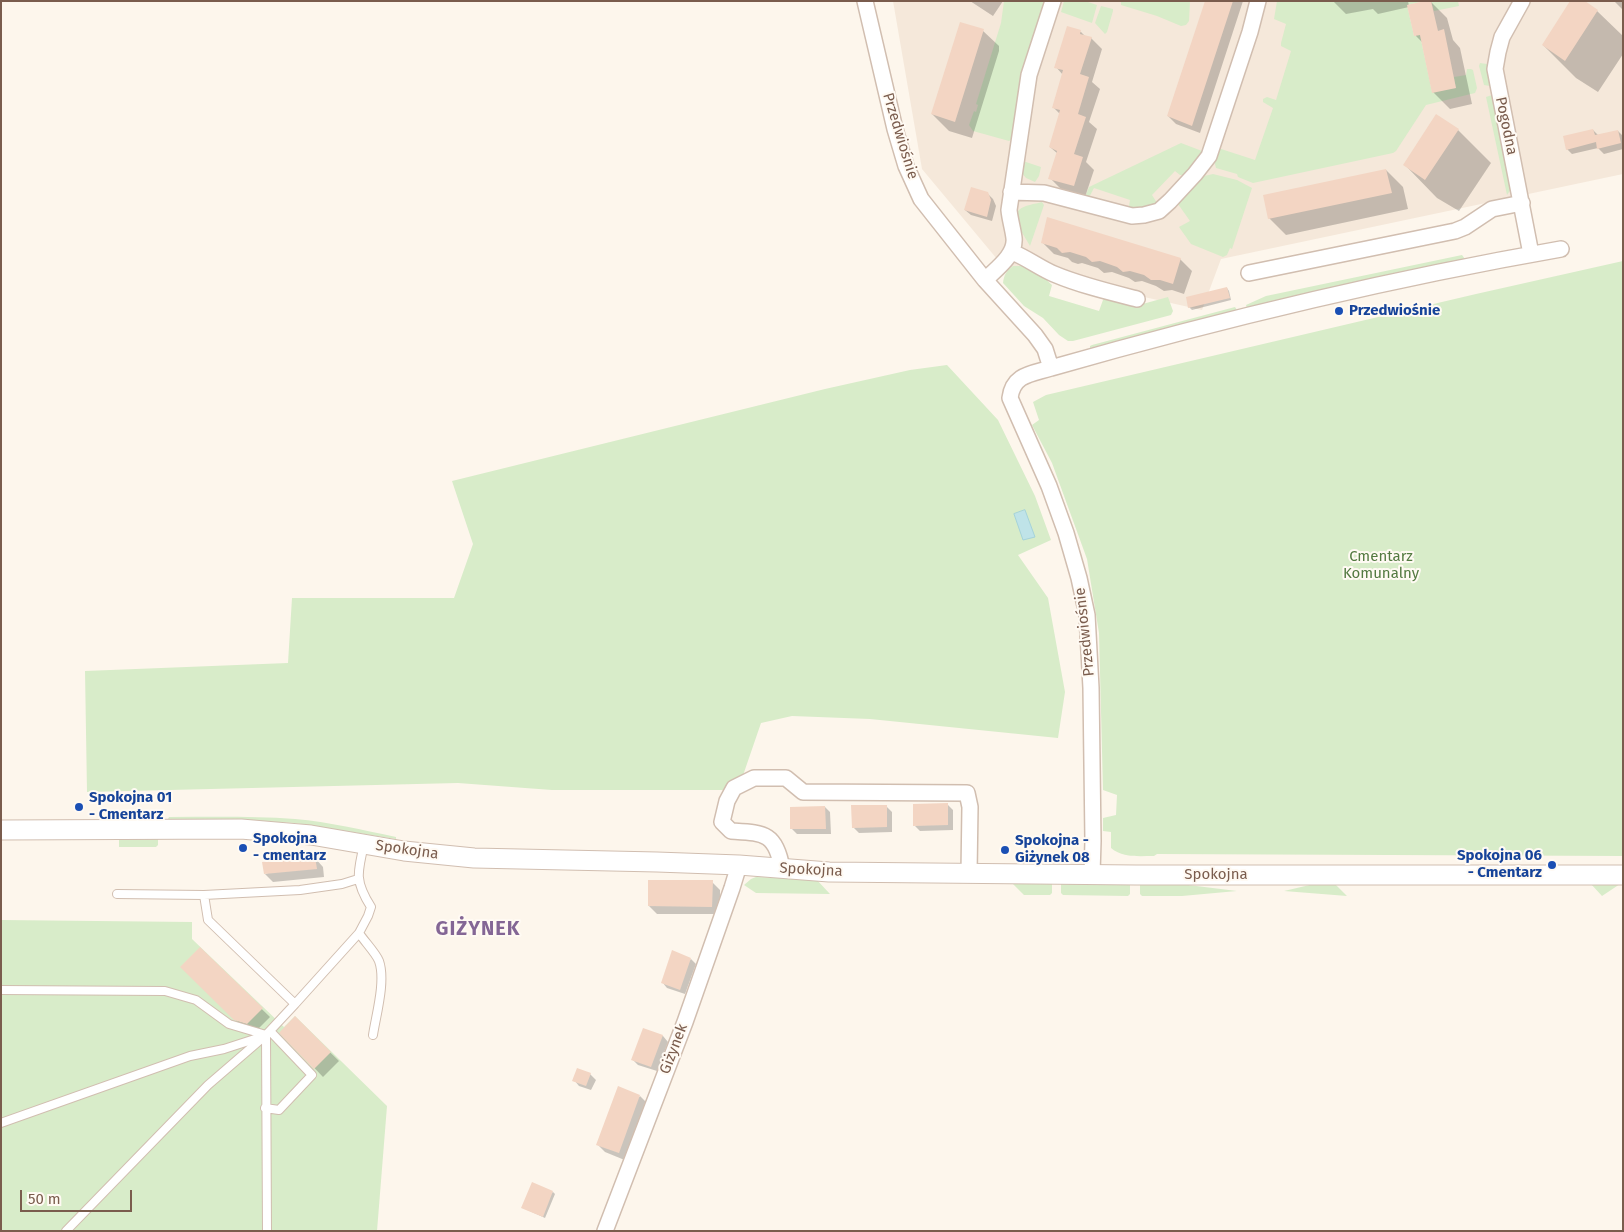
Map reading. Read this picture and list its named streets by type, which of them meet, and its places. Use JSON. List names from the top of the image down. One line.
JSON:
{"streets":{"street":["Pogodna","Przedwiośnie","Spokojna","Giżynek"]},"crossings":[["Pogodna","Przedwiośnie"],["Przedwiośnie","Spokojna"],["Spokojna","Giżynek"]],"districts":["GIŻYNEK"],"parks":["Cmentarz Komunalny"],"places":["Przedwiośnie","Spokojna 01 - Cmentarz","Spokojna - cmentarz","Spokojna - Giżynek 08","Spokojna 06 - Cmentarz"],"scale_bar":"50 m"}
